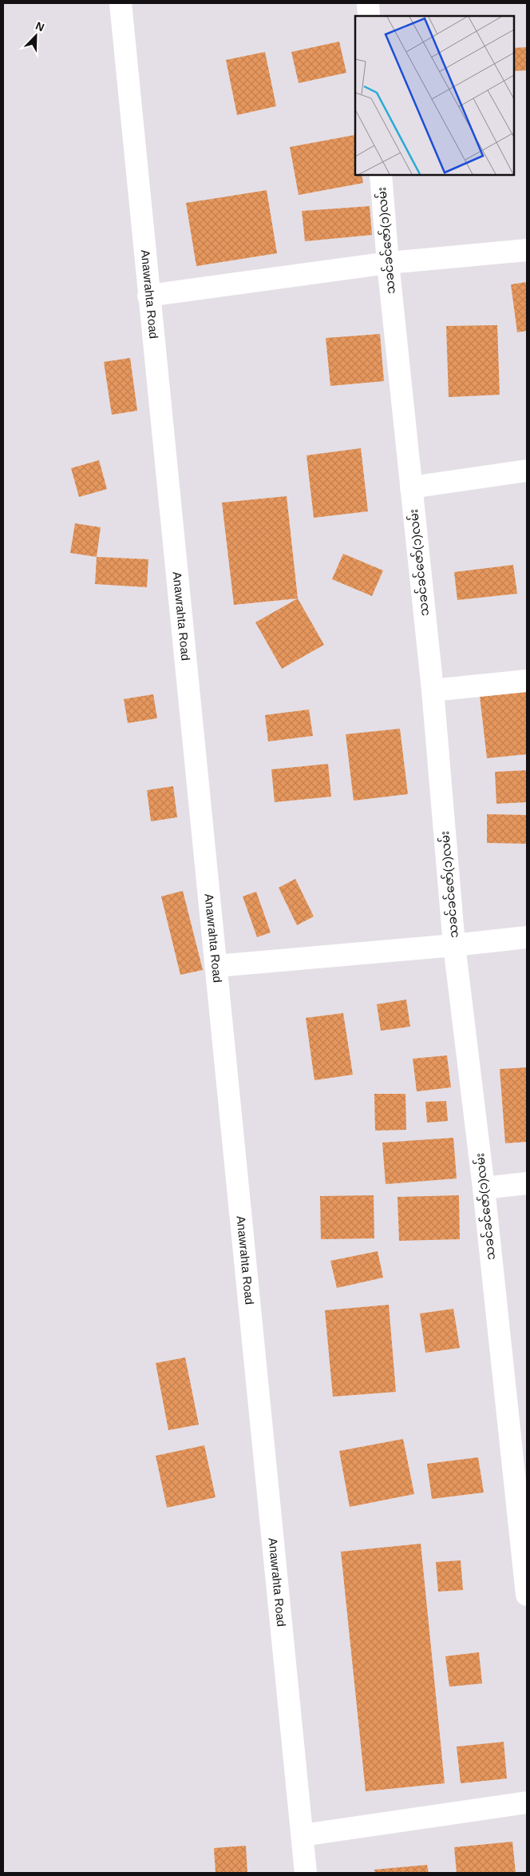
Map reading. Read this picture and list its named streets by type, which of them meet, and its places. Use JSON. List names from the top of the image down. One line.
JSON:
{"streets":{"street":["သခင်ခင်ဇော်(၁)လမ်း","Anawrahta Road"]},"north":"top right"}
